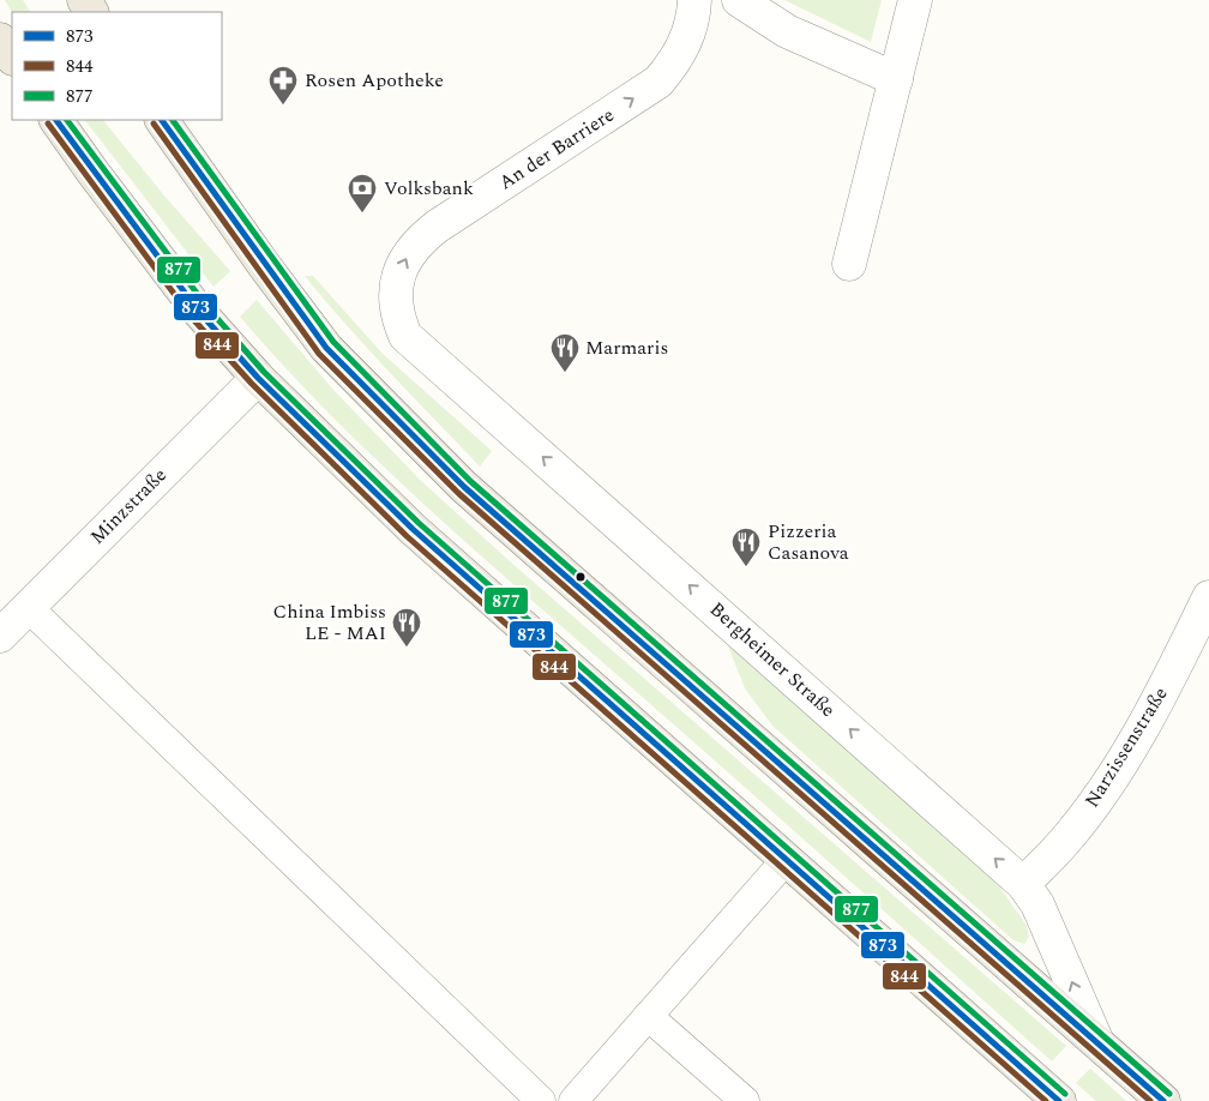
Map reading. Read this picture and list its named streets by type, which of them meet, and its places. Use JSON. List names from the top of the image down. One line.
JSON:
{"streets":{"main road":["Bergheimer Straße"],"street":["An der Barriere","Minzstraße","Narzissenstraße"]},"crossings":[["An der Barriere","Bergheimer Straße"],["Bergheimer Straße","Narzissenstraße"]],"one_way":["An der Barriere","Bergheimer Straße"],"places":{"pharmacy":["Rosen Apotheke"],"bank":["Volksbank"],"restaurant":["Marmaris","Pizzeria Casanova","China Imbiss LE - MAI"]},"lines":["transit line 873","transit line 877","transit line 844"],"legend":["873","844","877"]}
